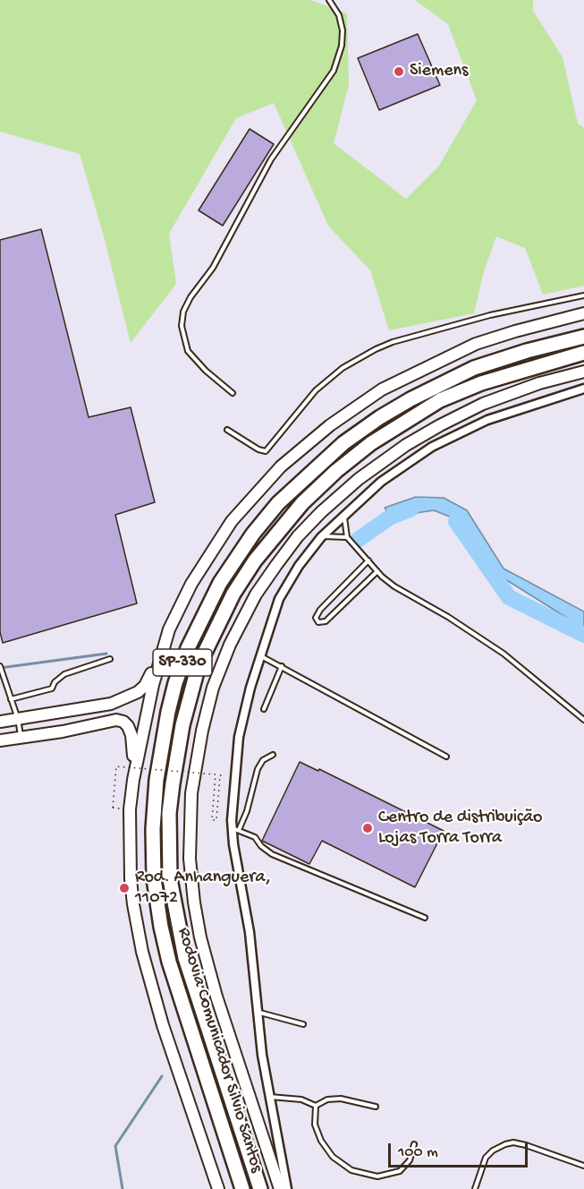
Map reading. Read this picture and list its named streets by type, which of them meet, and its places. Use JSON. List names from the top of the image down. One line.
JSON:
{"streets":{"highway":["SP-330","Rodovia Comunicador Silvio Santos"]},"places":["Siemens","Centro de distribuição Lojas Torra Torra","Rod. Anhanguera, 11072"],"scale_bar":"100 m"}
